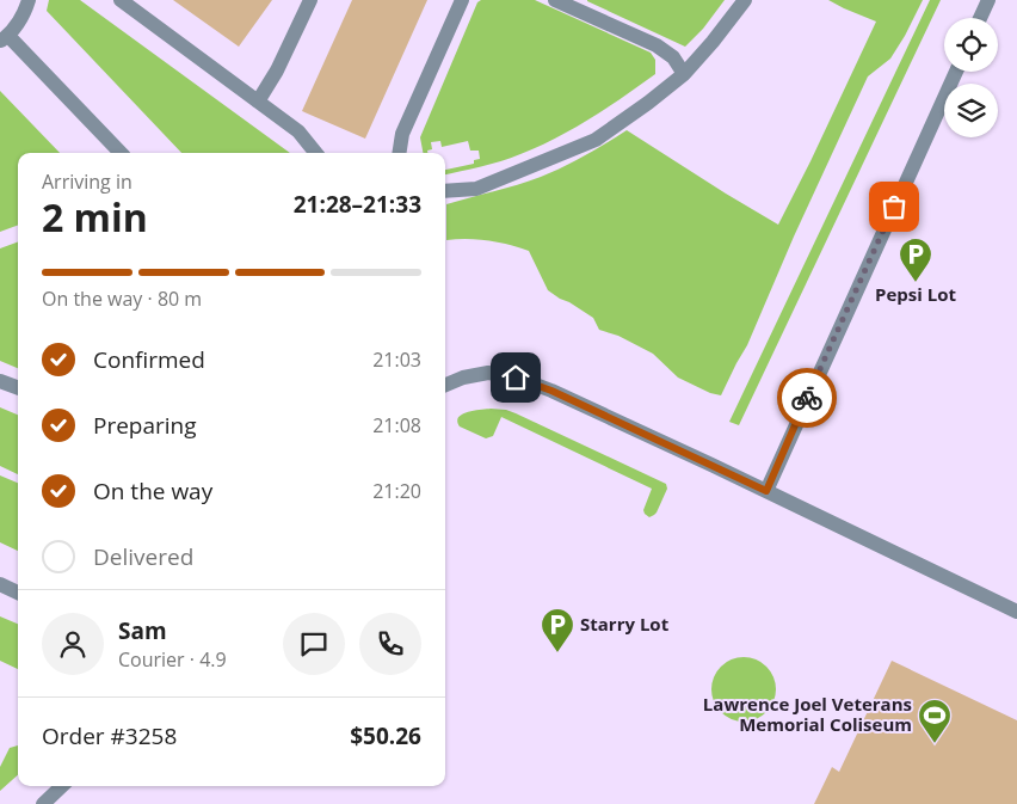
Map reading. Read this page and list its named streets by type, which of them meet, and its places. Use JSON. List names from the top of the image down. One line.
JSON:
{"places":{"parking":["Pepsi Lot","Starry Lot"],"sports":["Lawrence Joel Veterans Memorial Coliseum"]},"page":{"heading":["2 min","Arriving in","21:28–21:33"],"panel":["Sam","Courier · 4.9","Order #3258","$50.26"],"bar":"On the way · 80 m","list":[["Confirmed","21:03"],["Preparing","21:08"],["On the way","21:20"],"Delivered"]}}
